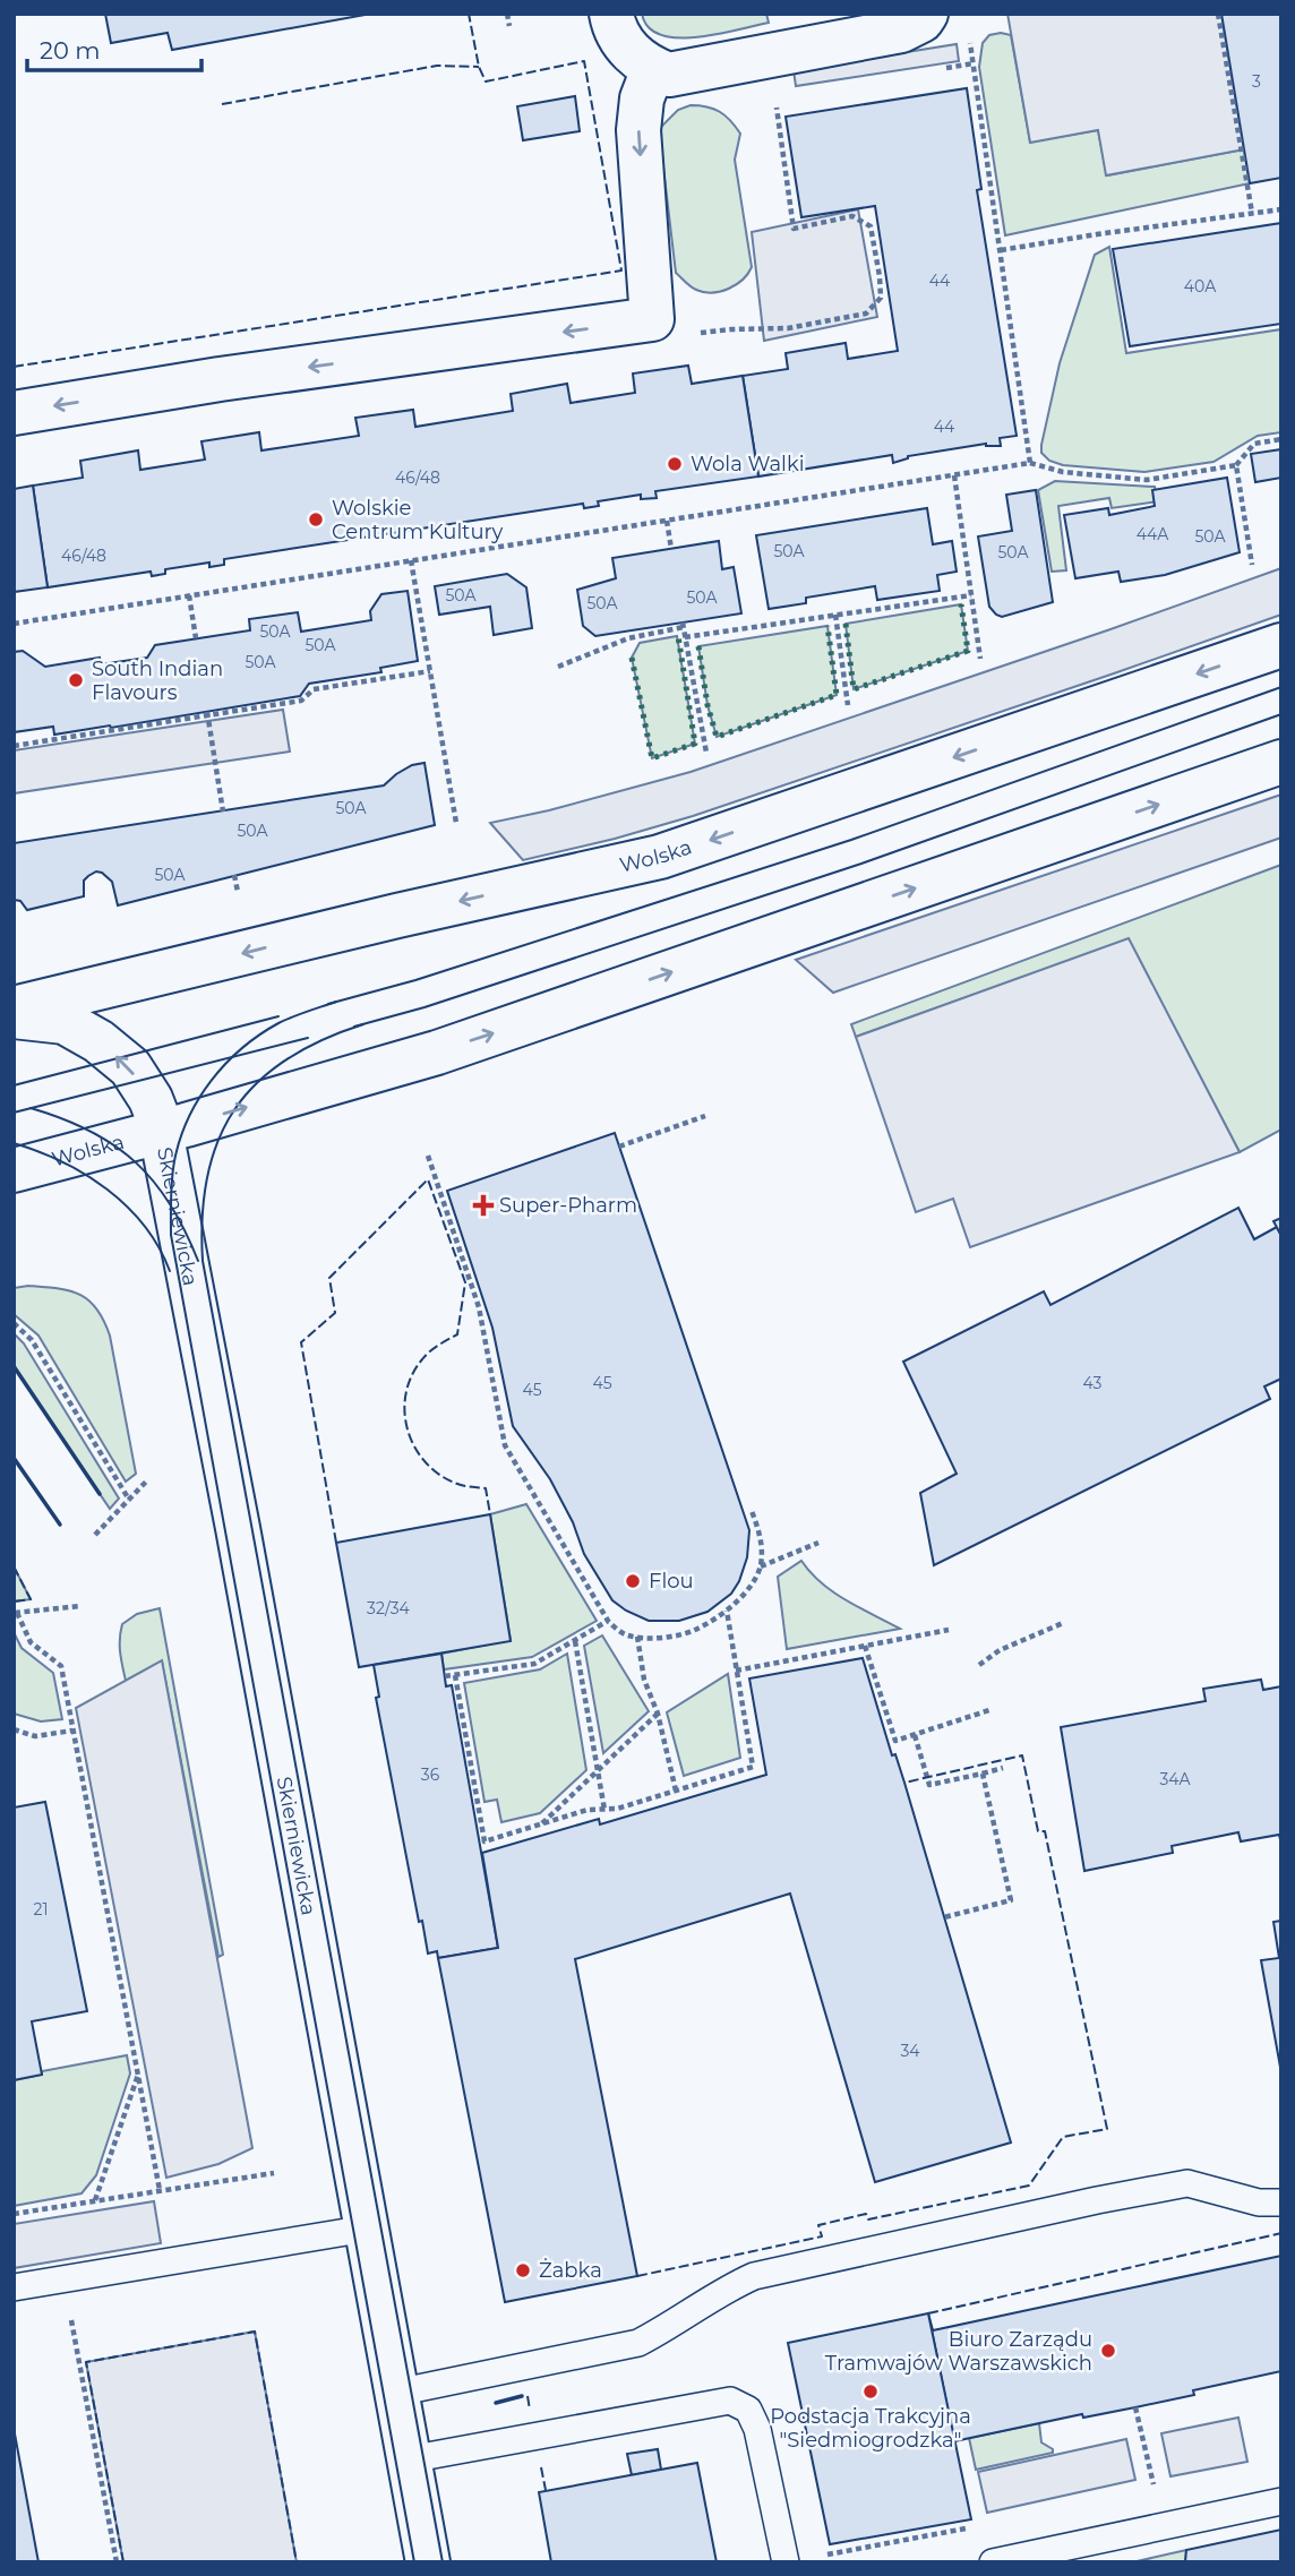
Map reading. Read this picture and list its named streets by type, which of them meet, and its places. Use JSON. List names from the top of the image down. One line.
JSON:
{"streets":{"street":["Wolska","Skierniewicka"]},"crossings":[["Wolska","Skierniewicka"]],"places":{"other":["Wola Walki","Wolskie Centrum Kultury","South Indian Flavours","Flou","Żabka","Biuro Zarządu Tramwajów Warszawskich","Podstacja Trakcyjna \"Siedmiogrodzka\""],"health":["Super-Pharm"]},"house_numbers":["3","44","40A","44","46/48","44A","50A","50A","50A","46/48","50A","50A","50A","50A","50A","50A","50A","50A","50A","45","43","45","32/34","36","34A","21","34"],"scale_bar":"20 m"}
